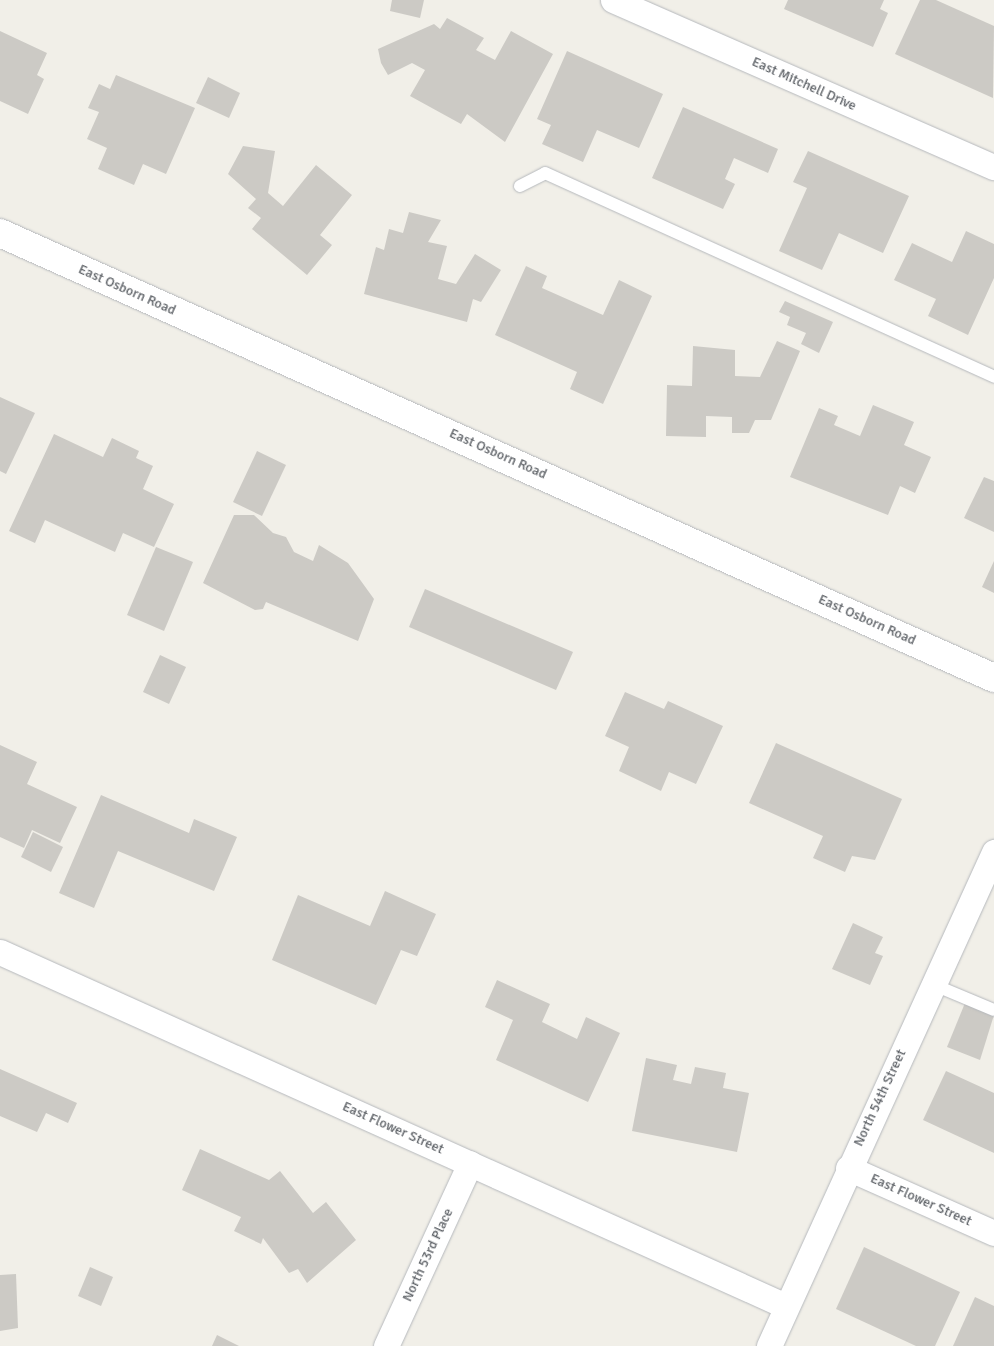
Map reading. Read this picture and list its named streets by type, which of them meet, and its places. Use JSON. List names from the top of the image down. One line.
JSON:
{"streets":{"street":["East Mitchell Drive","East Osborn Road","North 54th Street","East Flower Street","North 53rd Place"]},"crossings":[["North 54th Street","East Flower Street"],["East Flower Street","North 53rd Place"]]}
